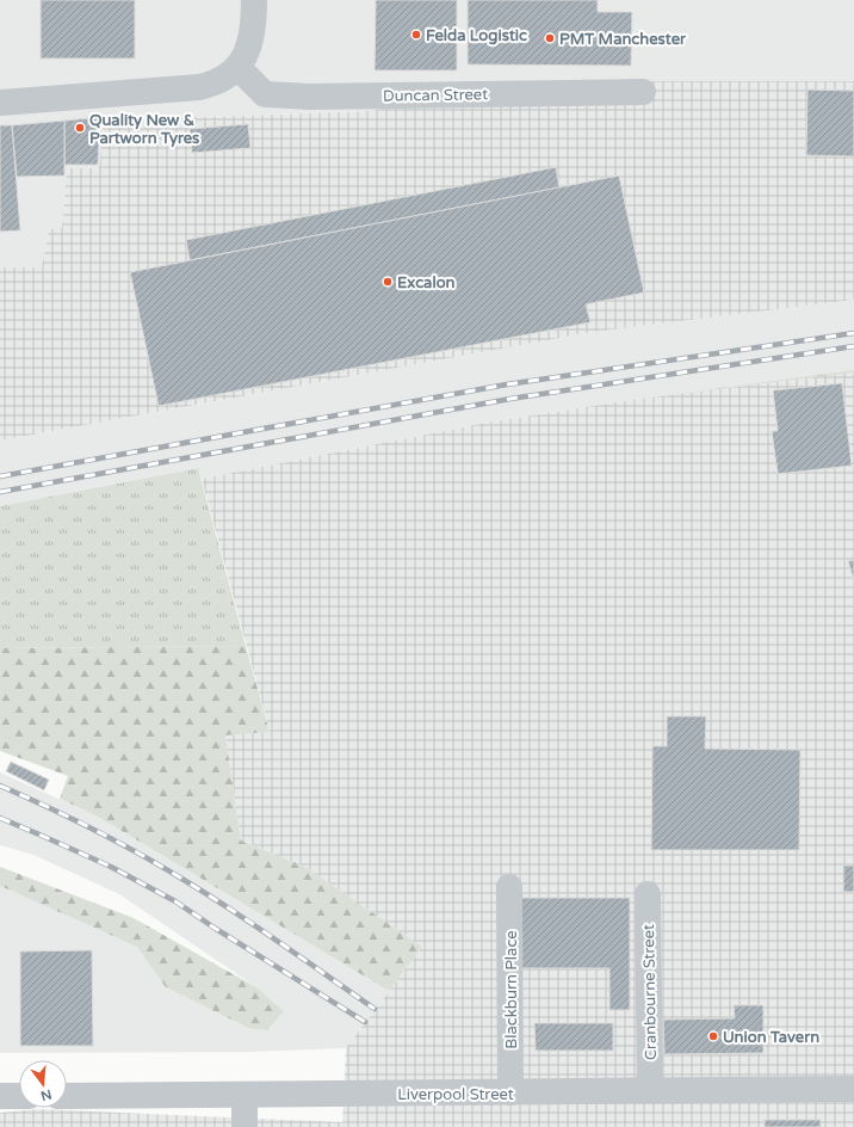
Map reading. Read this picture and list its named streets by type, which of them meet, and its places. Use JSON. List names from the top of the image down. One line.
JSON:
{"streets":{"street":["Duncan Street","Blackburn Place","Cranbourne Street","Liverpool Street"]},"crossings":[["Blackburn Place","Liverpool Street"],["Cranbourne Street","Liverpool Street"]],"places":["Felda Logistic","PMT Manchester","Quality New & Partworn Tyres","Excalon","Union Tavern"],"north":"bottom"}
